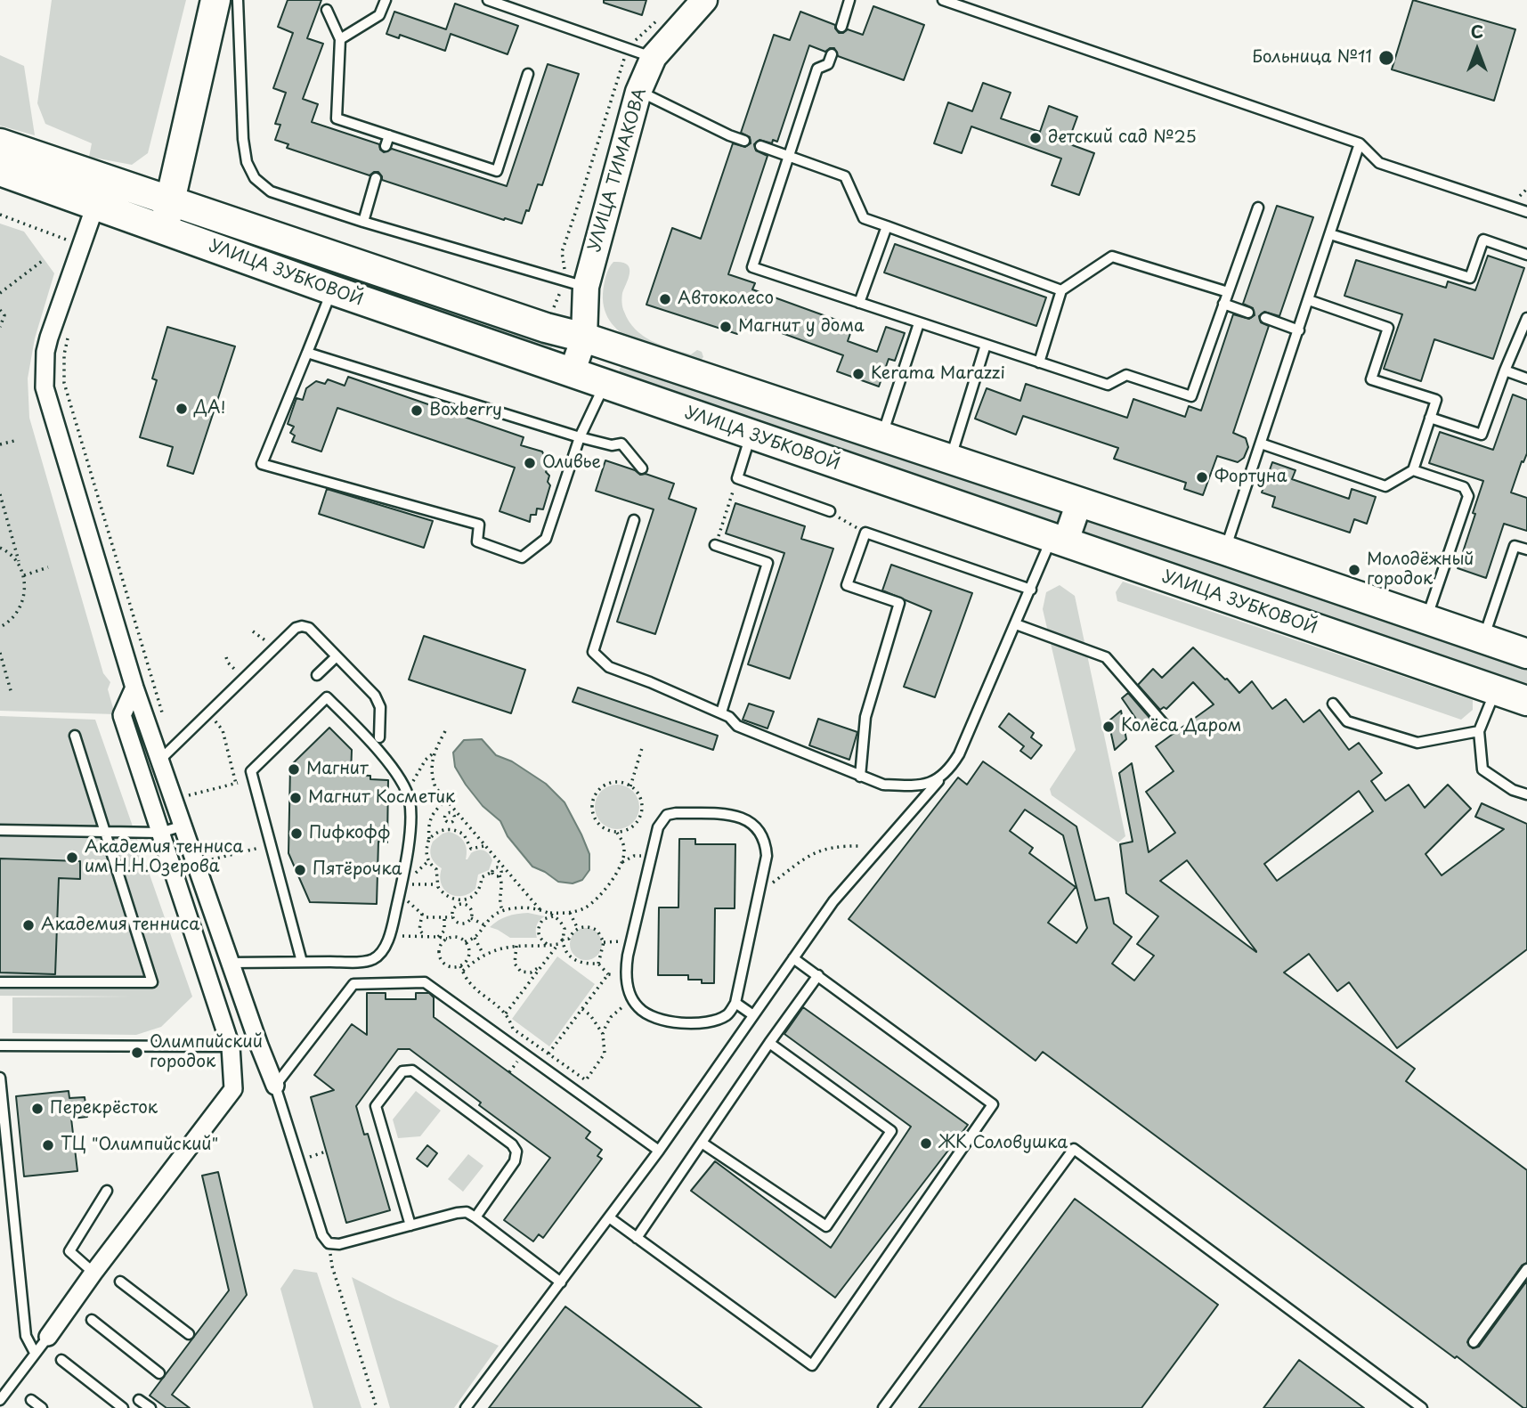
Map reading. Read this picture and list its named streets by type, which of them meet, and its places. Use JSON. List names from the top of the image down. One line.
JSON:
{"streets":{"main road":["УЛИЦА ЗУБКОВОЙ"],"street":["УЛИЦА ТИМАКОВА"]},"crossings":[["УЛИЦА ТИМАКОВА","УЛИЦА ЗУБКОВОЙ"]],"places":["Больница №11","детский сад №25","Автоколесо","Магнит у дома","Kerama Marazzi","ДА!","Boxberry","Оливье","Фортуна","Молодёжный городок","Колёса Даром","Магнит","Магнит Косметик","Пифкофф","Академия тенниса им Н.Н.Озерова","Пятёрочка","Академия тенниса","Олимпийский городок","Перекрёсток","ЖК Соловушка","ТЦ \"Олимпийский\""],"north":"top"}
